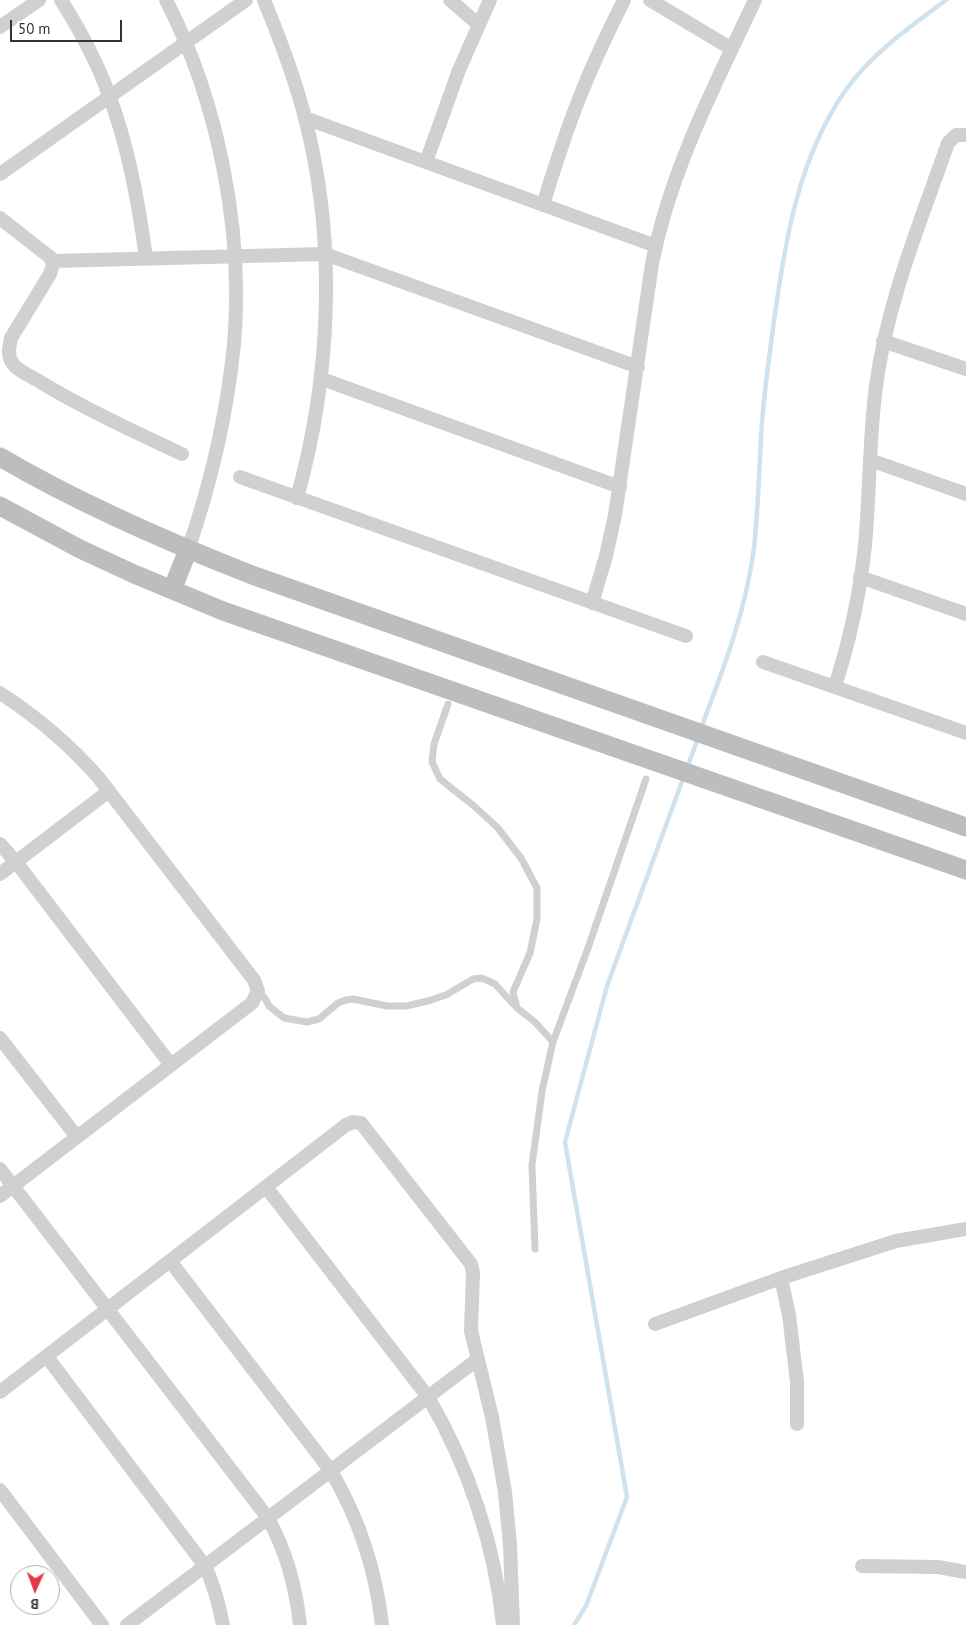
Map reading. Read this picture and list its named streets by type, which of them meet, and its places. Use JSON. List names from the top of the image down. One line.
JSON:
{"scale_bar":"50 m","north":"bottom"}
